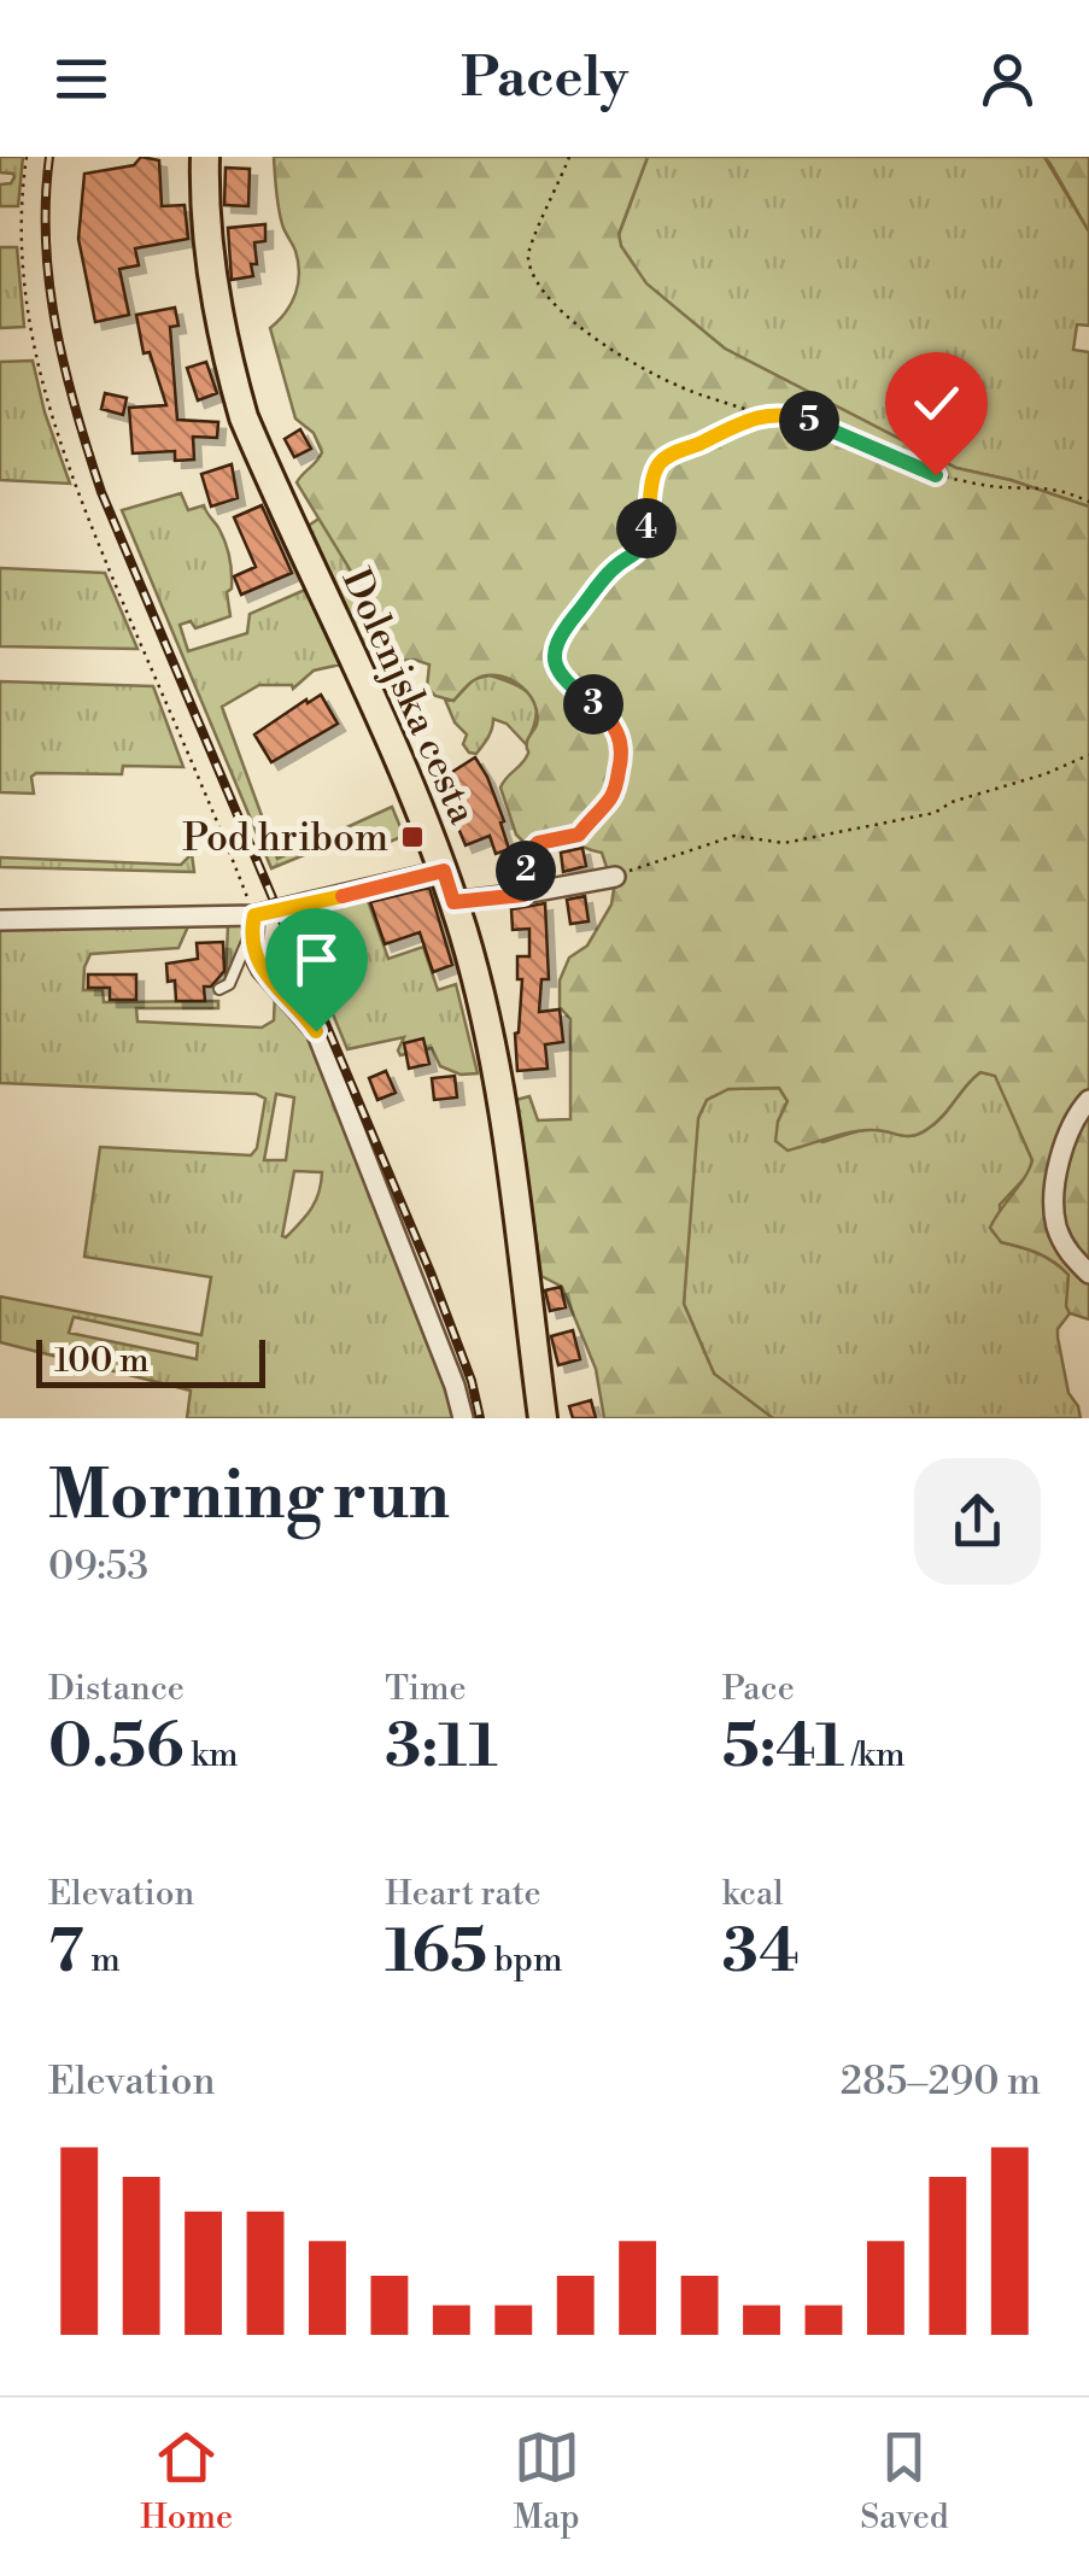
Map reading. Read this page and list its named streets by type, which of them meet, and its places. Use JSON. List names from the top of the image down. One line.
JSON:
{"streets":{"main road":["Dolenjska cesta"]},"places":{"transit":["Pod hribom"]},"scale_bar":"100 m","page":{"header":"Pacely","pins":["5","4","3","2"],"scale":"100 m","heading":["Morning run","09:53"],"stats":[["Distance","0.56 km"],["Time","3:11"],["Pace","5:41 /km"],["Elevation","7 m"],["Heart rate","165 bpm"],["kcal","34"]],"chart":["Elevation","285–290 m"],"tabs":["Home","Map","Saved"]}}
